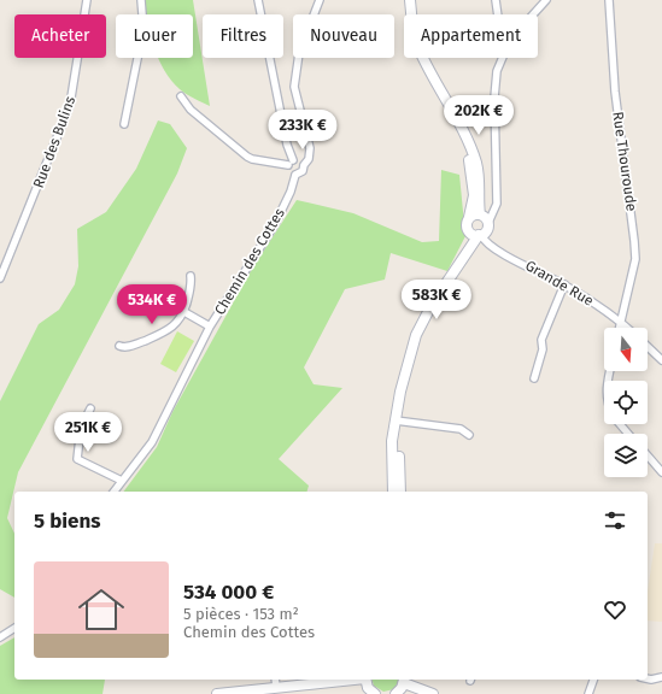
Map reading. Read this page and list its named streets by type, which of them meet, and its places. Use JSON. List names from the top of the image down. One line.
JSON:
{"streets":{"street":["Rue des Bulins","Rue Thouroude","Chemin des Cottes","Grande Rue"]},"crossings":[["Rue Thouroude","Grande Rue"]],"north":"bottom","page":{"chip":["Acheter","Louer","Filtres","Nouveau","Appartement"],"price":["202K €","233K €","583K €","534K €","251K €"],"heading":"5 biens","list":[{"name":"534 000 €","note":"5 pièces · 153 m² · Chemin des Cottes"}]}}
